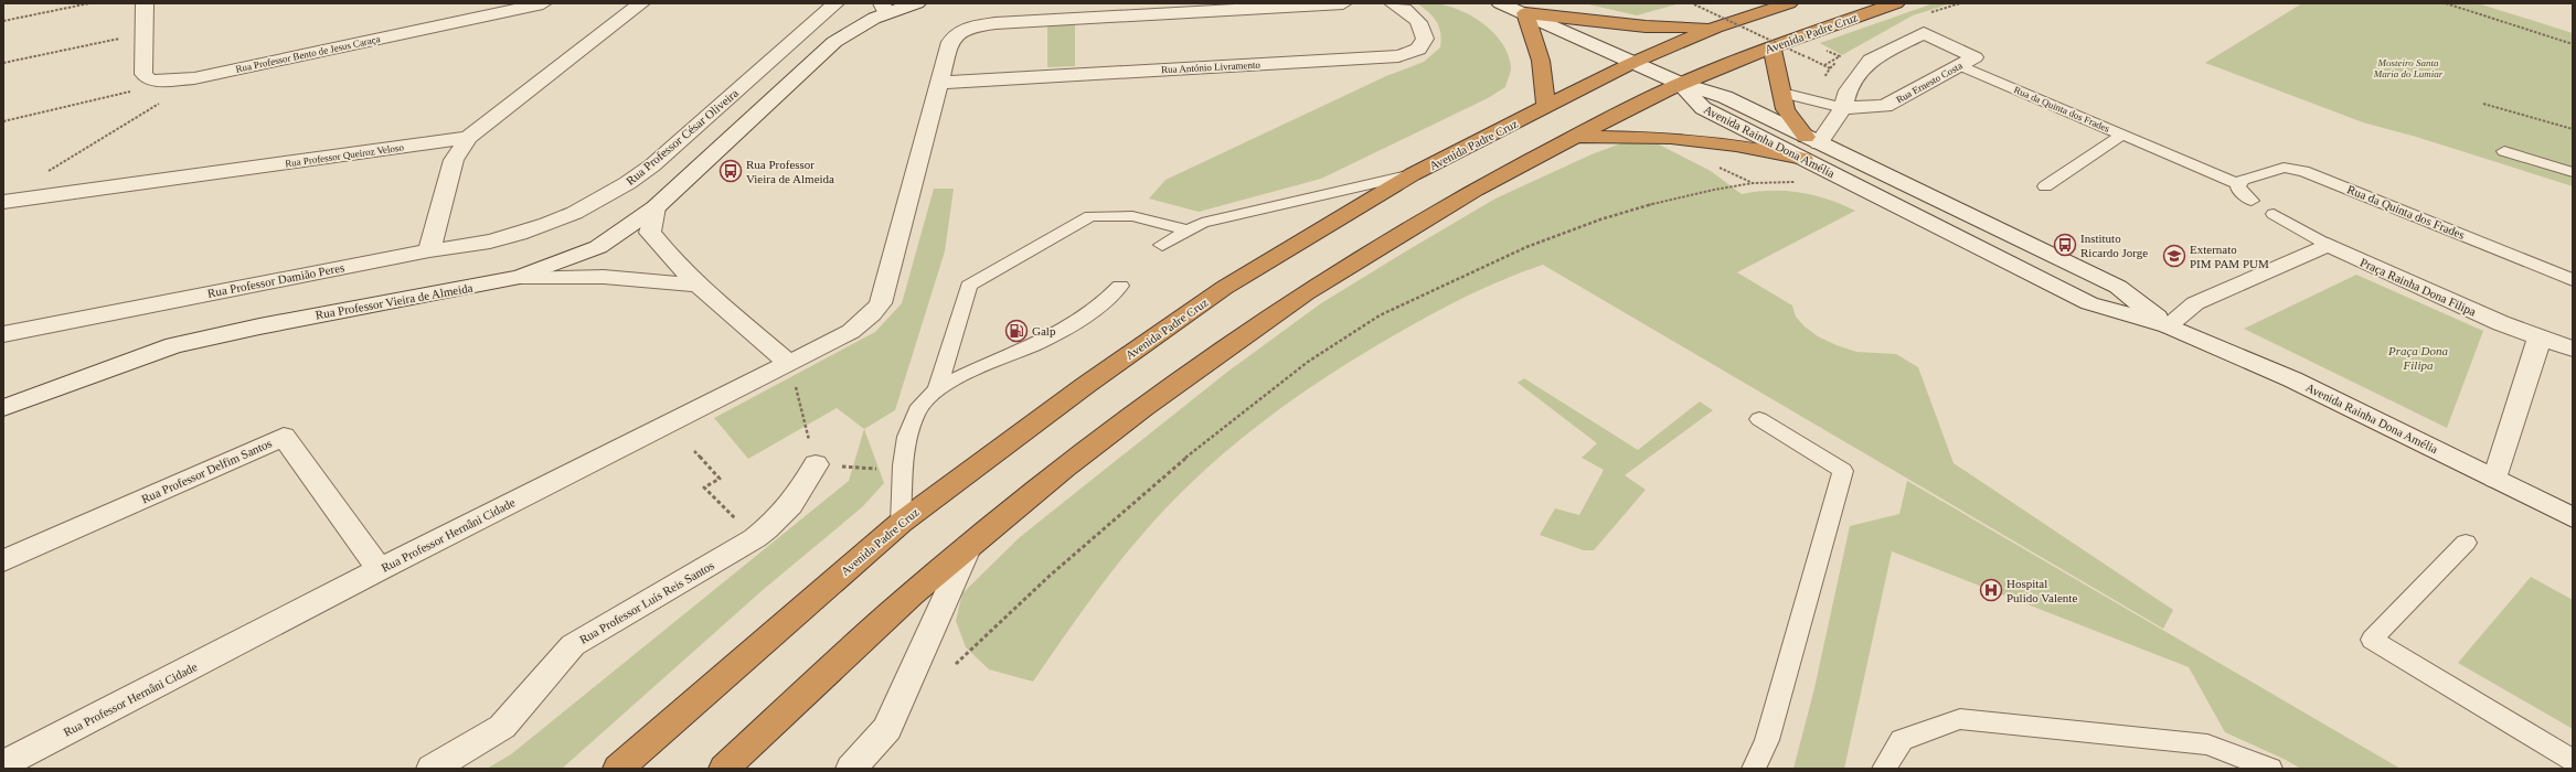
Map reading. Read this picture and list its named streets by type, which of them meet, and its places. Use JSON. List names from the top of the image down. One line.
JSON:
{"streets":{"highway":["Avenida Padre Cruz"],"street":["Rua Professor Bento de Jesus Caraça","Rua António Livramento","Rua Ernesto Costa","Rua Professor César Oliveira","Avenida Rainha Dona Amélia","Rua Professor Queiroz Veloso","Rua Professor Damião Peres","Praça Rainha Dona Filipa","Rua Professor Vieira de Almeida","Rua Professor Delfim Santos","Rua Professor Hernâni Cidade","Rua Professor Luís Reis Santos"],"lane":["Rua da Quinta dos Frades"]},"crossings":[["Avenida Padre Cruz","Avenida Rainha Dona Amélia"],["Rua Ernesto Costa","Rua da Quinta dos Frades"],["Rua Ernesto Costa","Avenida Rainha Dona Amélia"],["Rua Professor César Oliveira","Rua Professor Damião Peres"],["Rua Professor Delfim Santos","Rua Professor Hernâni Cidade"]],"parks":["Mosteiro Santa Maria do Lumiar","Praça Dona Filipa"],"places":{"bus stop":["Rua Professor Vieira de Almeida","Instituto Ricardo Jorge"],"school or university":["Externato PIM PAM PUM"],"fuel station":["Galp"],"hospital":["Hospital Pulido Valente"]}}
